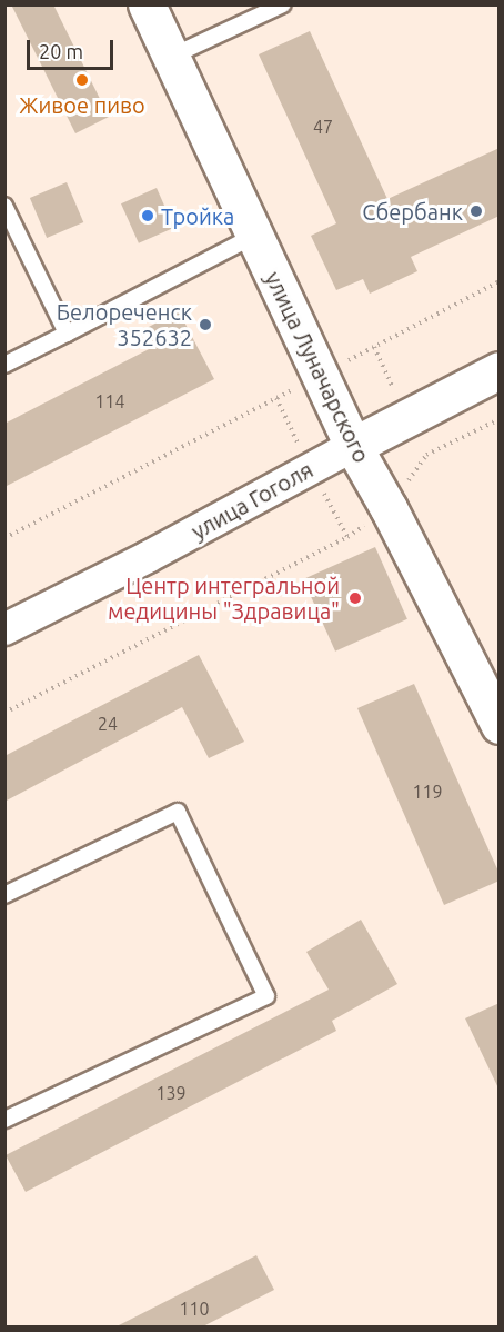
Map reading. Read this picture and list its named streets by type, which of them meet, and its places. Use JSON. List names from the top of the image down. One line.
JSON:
{"streets":{"street":["улица Луначарского","улица Гоголя"]},"crossings":[["улица Луначарского","улица Гоголя"]],"places":["Живое пиво","Сбербанк","Тройка","Белореченск 352632","Центр интегральной медицины \"Здравица\""],"house_numbers":["47","114","24","119","139","110"],"scale_bar":"20 m"}
